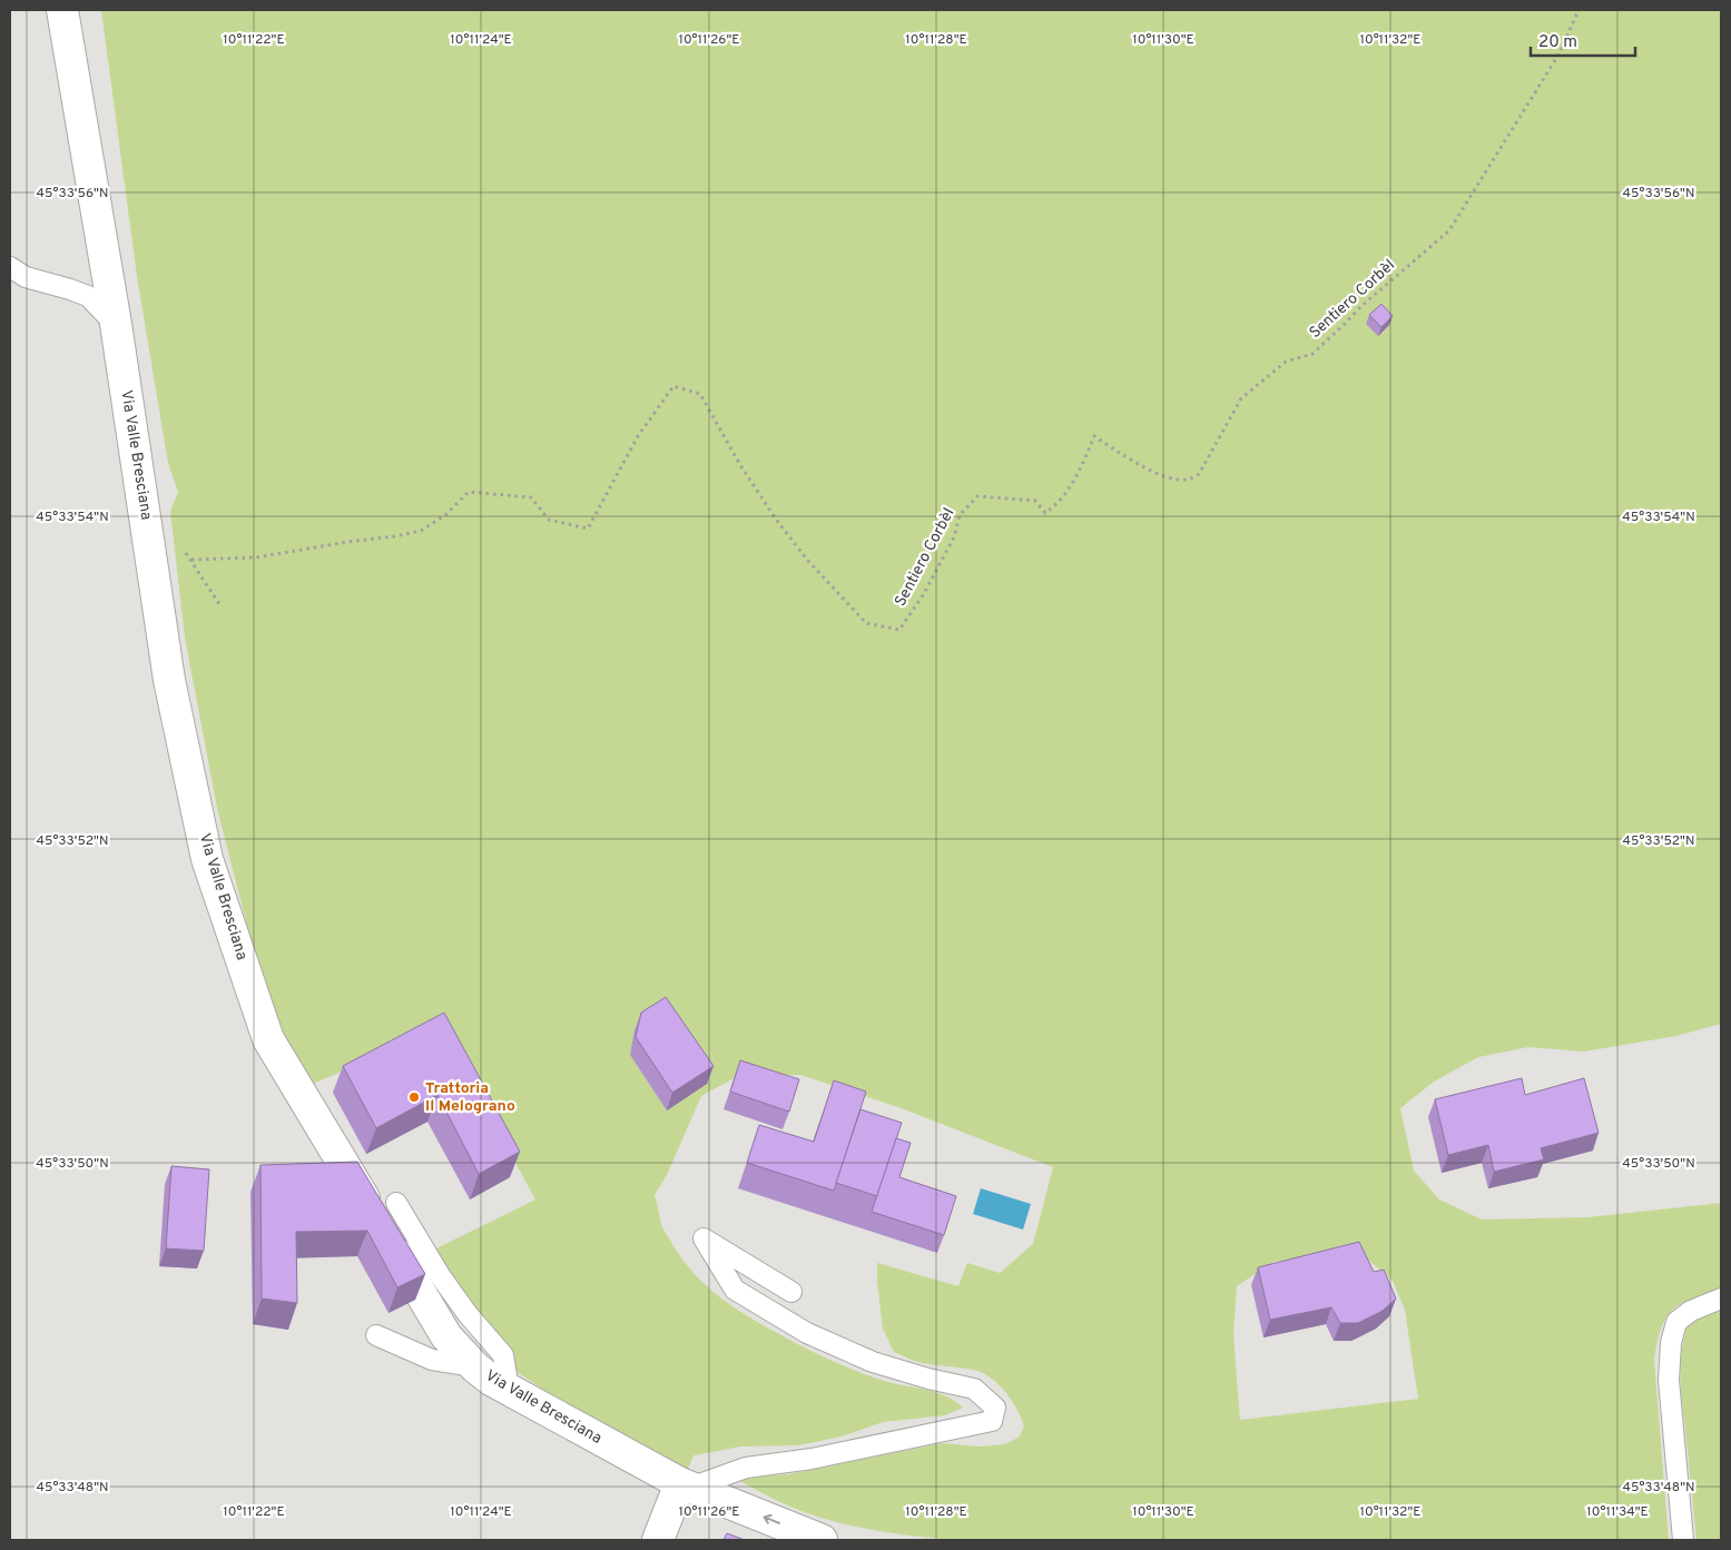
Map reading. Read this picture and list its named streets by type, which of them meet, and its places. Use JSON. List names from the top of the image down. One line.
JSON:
{"streets":{"street":["Via Valle Bresciana"],"path":["Sentiero Corbèl"]},"places":["Trattoria Il Melograno"],"scale_bar":"20 m","coordinates":["10°11'22\"E","10°11'24\"E","10°11'26\"E","10°11'28\"E","10°11'30\"E","10°11'32\"E","45°33'56\"N","45°33'54\"N","45°33'52\"N","45°33'50\"N","45°33'48\"N","10°11'34\"E"]}
